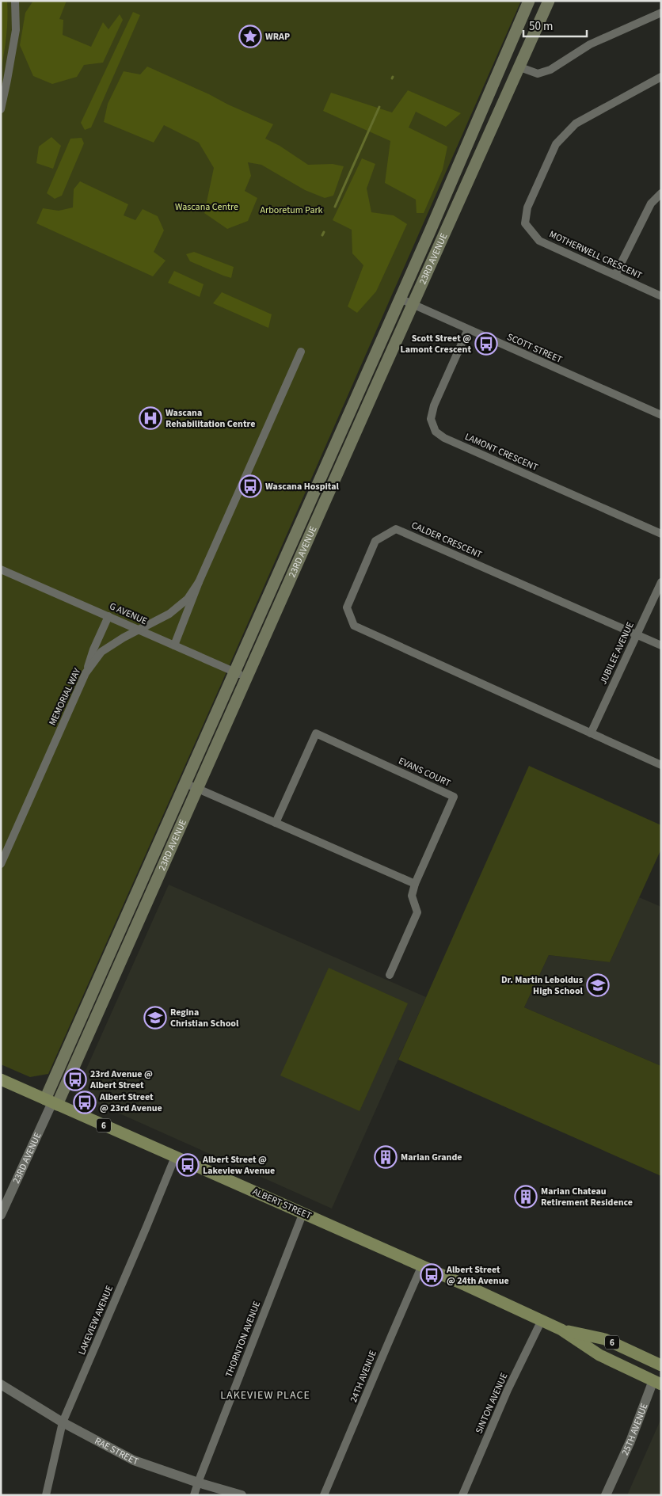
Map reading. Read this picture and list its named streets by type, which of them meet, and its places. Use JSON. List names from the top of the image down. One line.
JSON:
{"streets":{"main road":["23RD AVENUE","6","ALBERT STREET"],"street":["MOTHERWELL CRESCENT","SCOTT STREET","LAMONT CRESCENT","CALDER CRESCENT","G AVENUE","JUBILEE AVENUE","MEMORIAL WAY","EVANS COURT","LAKEVIEW AVENUE","THORNTON AVENUE","24TH AVENUE","SINTON AVENUE","25TH AVENUE","RAE STREET"]},"crossings":[["23RD AVENUE","SCOTT STREET"],["23RD AVENUE","G AVENUE"],["23RD AVENUE","ALBERT STREET"],["SCOTT STREET","LAMONT CRESCENT"],["CALDER CRESCENT","JUBILEE AVENUE"],["G AVENUE","MEMORIAL WAY"],["ALBERT STREET","LAKEVIEW AVENUE"],["ALBERT STREET","THORNTON AVENUE"],["ALBERT STREET","24TH AVENUE"],["ALBERT STREET","SINTON AVENUE"],["ALBERT STREET","25TH AVENUE"],["LAKEVIEW AVENUE","RAE STREET"],["THORNTON AVENUE","RAE STREET"]],"districts":["LAKEVIEW PLACE"],"parks":["Wascana Centre","Arboretum Park"],"places":{"place":["WRAP"],"bus stop":["Scott Street @ Lamont Crescent","Wascana Hospital","23rd Avenue @ Albert Street","Albert Street @ 23rd Avenue","Albert Street @ Lakeview Avenue","Albert Street @ 24th Avenue"],"hospital":["Wascana Rehabilitation Centre"],"school or university":["Dr. Martin Leboldus High School","Regina Christian School"],"building":["Marian Grande","Marian Chateau Retirement Residence"]},"scale_bar":"50 m"}
